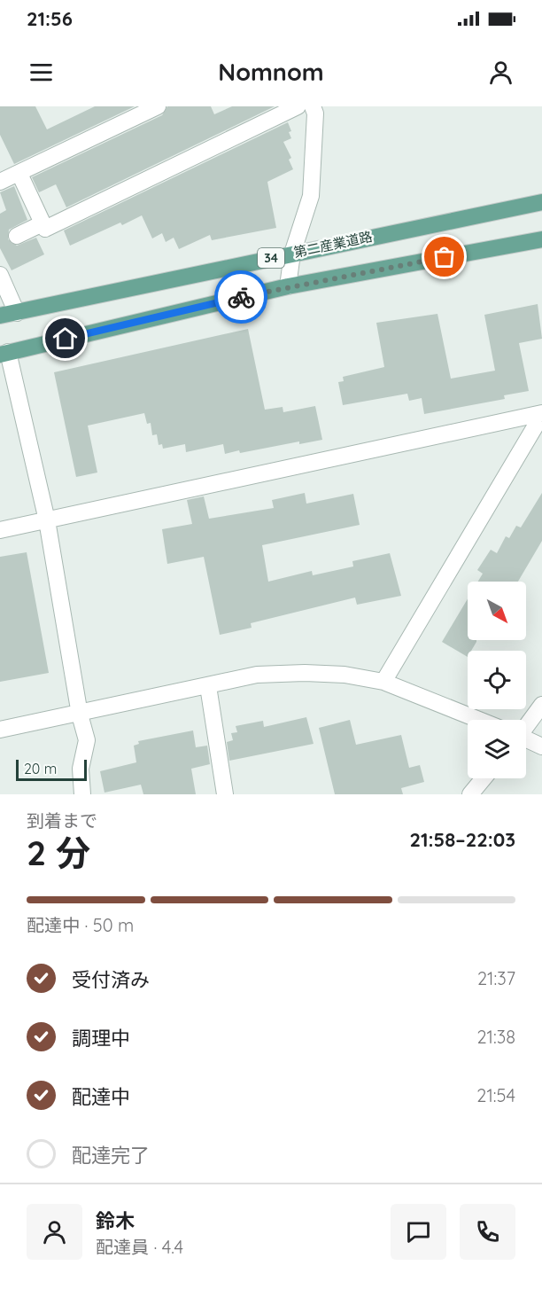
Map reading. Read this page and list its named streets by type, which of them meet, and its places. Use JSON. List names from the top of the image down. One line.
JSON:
{"streets":{"main road":["第二産業道路","34"]},"scale_bar":"20 m","north":"bottom right","page":{"status":"21:56","header":"Nomnom","scale":"20 m","heading":["2 分","到着まで","21:58–22:03"],"panel":["鈴木","配達員 · 4.4"],"bar":"配達中 · 50 m","list":[["受付済み","21:37"],["調理中","21:38"],["配達中","21:54"],"配達完了"]}}
